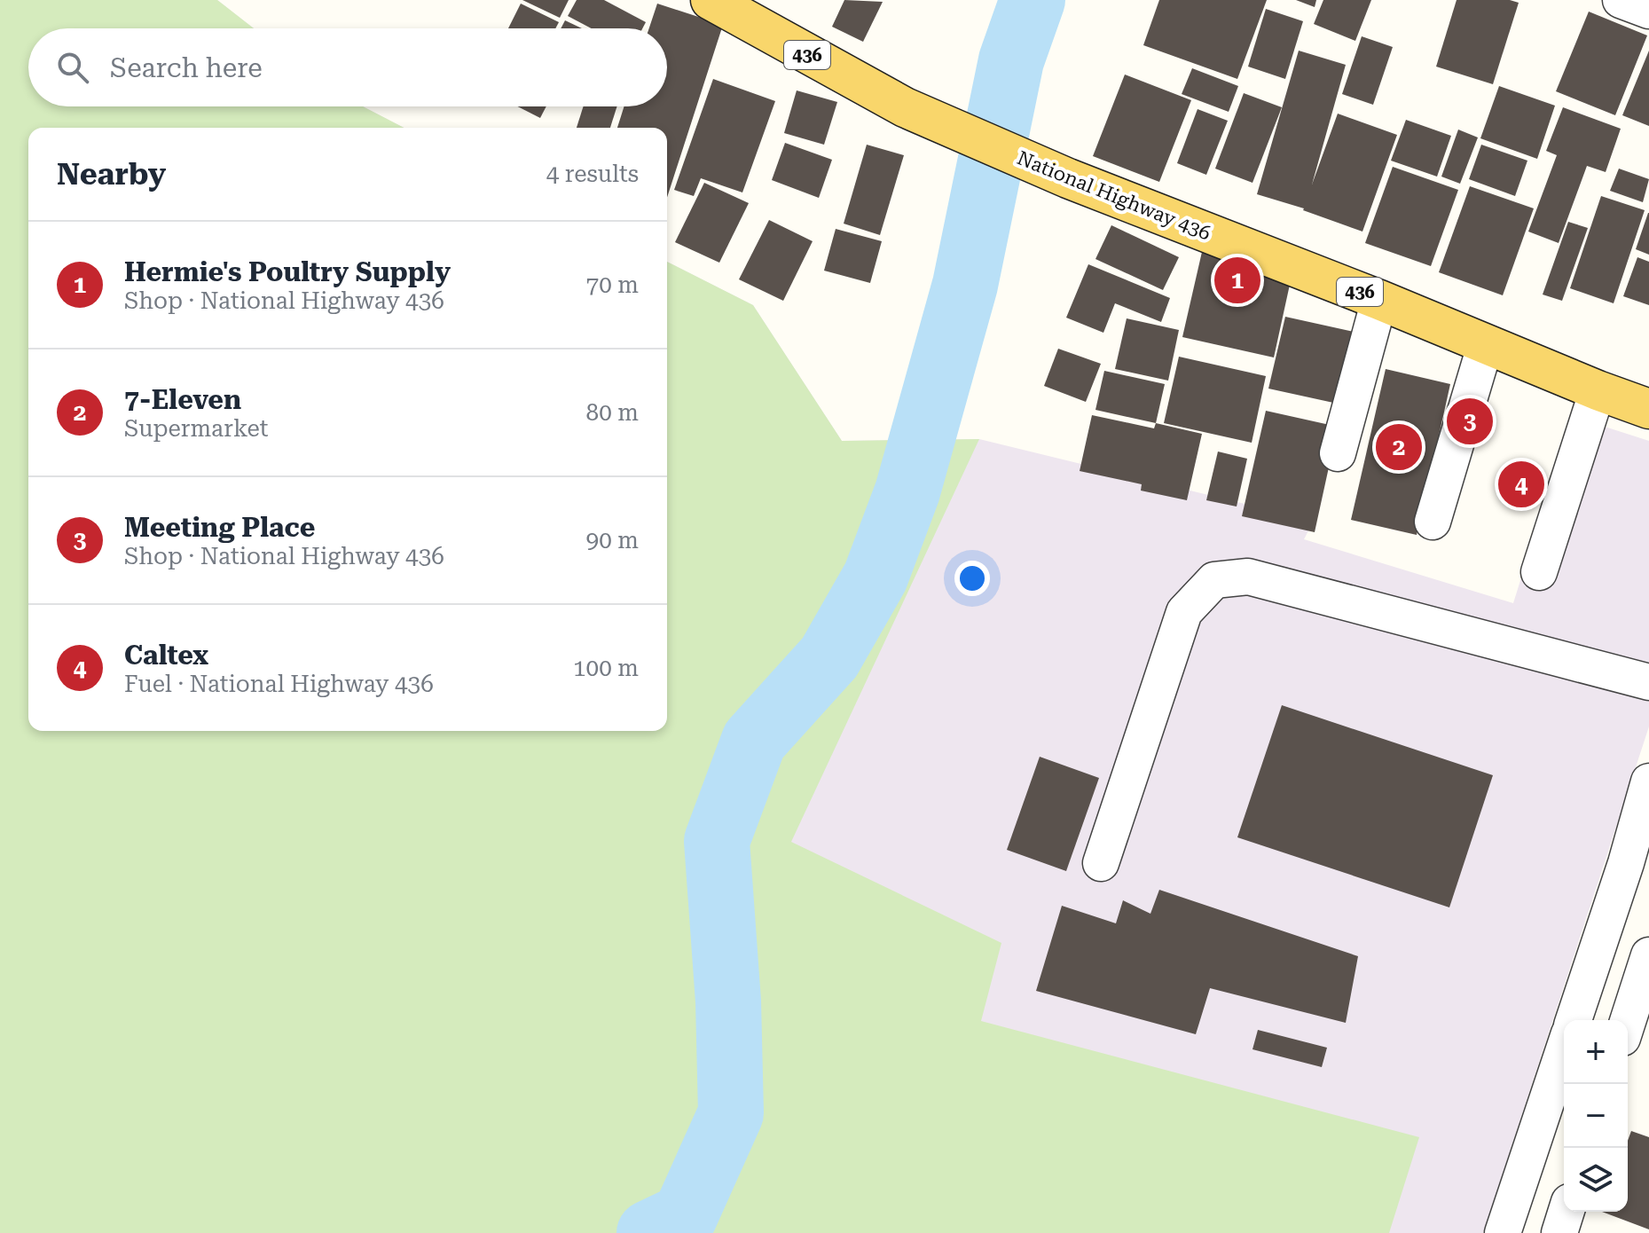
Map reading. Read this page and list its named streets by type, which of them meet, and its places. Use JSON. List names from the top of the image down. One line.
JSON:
{"streets":{"main road":["436","National Highway 436"]},"page":{"search":"Search here","heading":["Nearby","4 results"],"list":[{"mark":"1","name":"Hermie's Poultry Supply","note":"Shop · National Highway 436","value":"70 m"},{"mark":"2","name":"7-Eleven","note":"Supermarket","value":"80 m"},{"mark":"3","name":"Meeting Place","note":"Shop · National Highway 436","value":"90 m"},{"mark":"4","name":"Caltex","note":"Fuel · National Highway 436","value":"100 m"}],"pins":["1","3","2","4"],"map_buttons":["+","−"]}}
